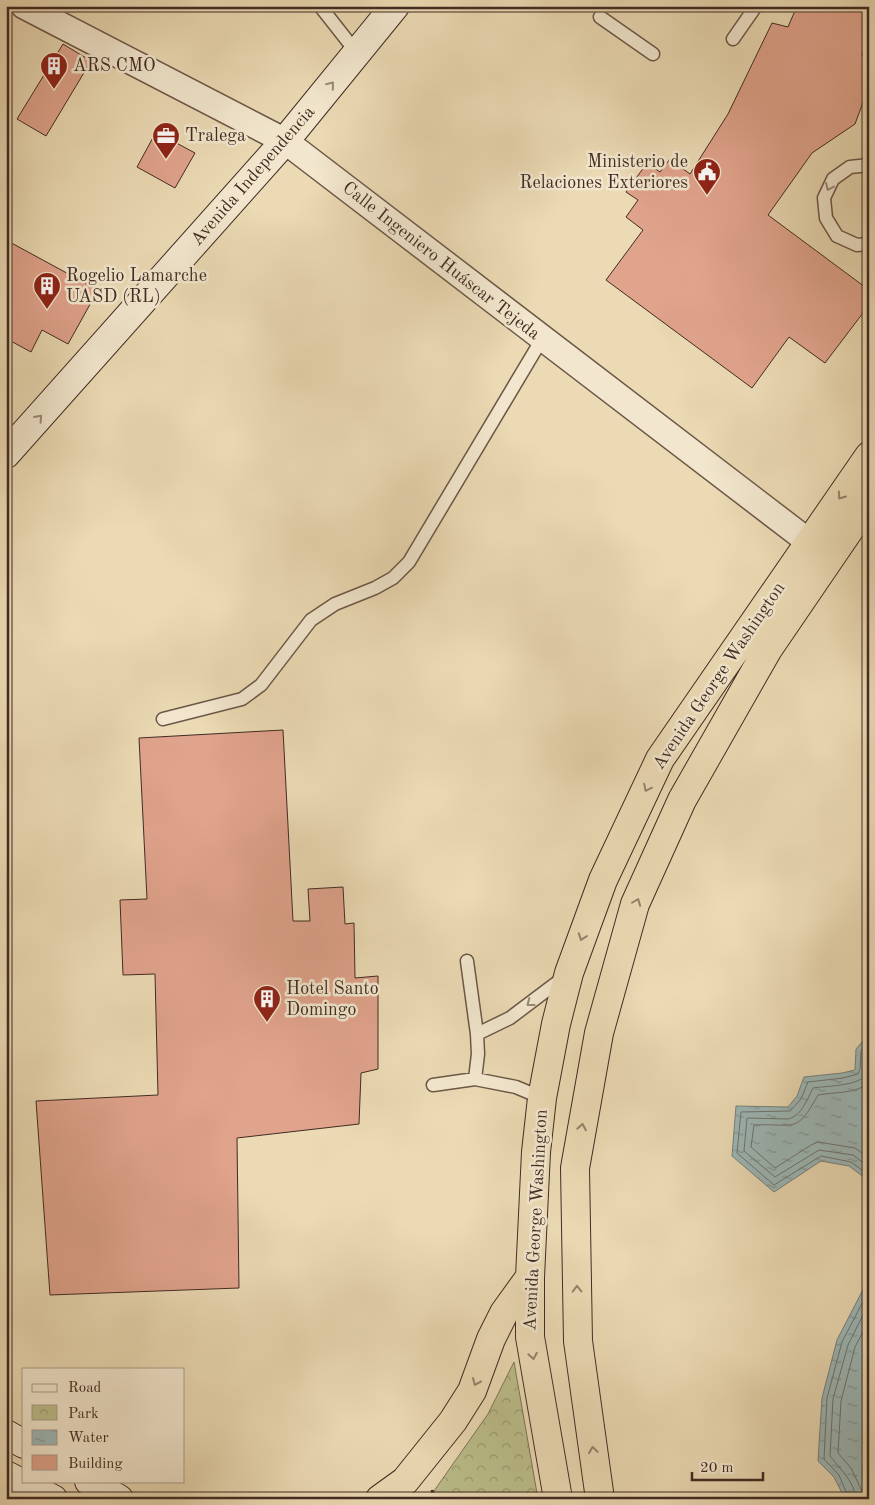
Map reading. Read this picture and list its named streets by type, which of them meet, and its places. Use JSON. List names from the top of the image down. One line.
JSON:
{"streets":{"highway":["Avenida George Washington"],"main road":["Avenida Independencia"],"street":["Calle Ingeniero Huáscar Tejeda"]},"crossings":[["Avenida Independencia","Calle Ingeniero Huáscar Tejeda"],["Calle Ingeniero Huáscar Tejeda","Avenida George Washington"]],"one_way":["Avenida Independencia"],"places":{"building":["ARS CMO","Rogelio Lamarche UASD (RL)","Hotel Santo Domingo"],"office":["Tralega"],"public building":["Ministerio de Relaciones Exteriores"]},"legend":["Road","Park","Water","Building"],"scale_bar":"20 m"}
